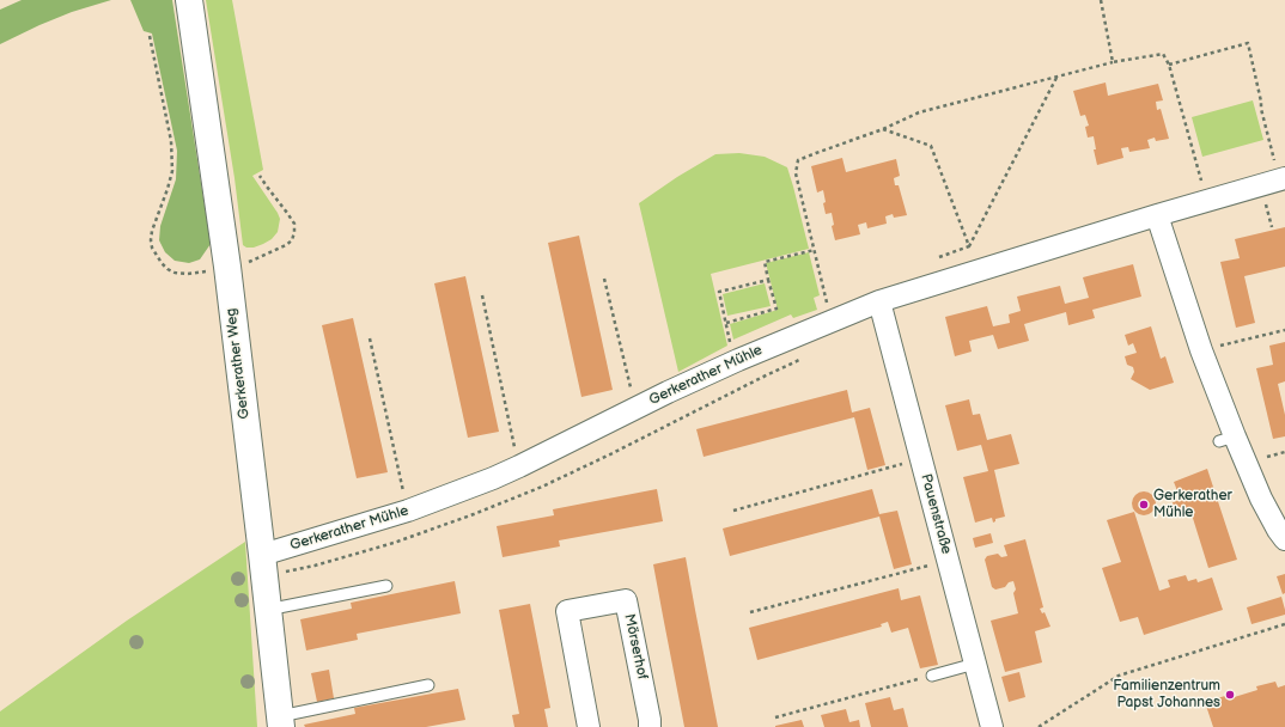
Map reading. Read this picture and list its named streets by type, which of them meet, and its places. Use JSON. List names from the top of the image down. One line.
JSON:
{"streets":{"street":["Gerkerather Weg","Gerkerather Mühle","Pauenstraße","Mörserhof"]},"crossings":[["Gerkerather Weg","Gerkerather Mühle"],["Gerkerather Mühle","Pauenstraße"]],"places":["Gerkerather Mühle","Familienzentrum Papst Johannes"]}
